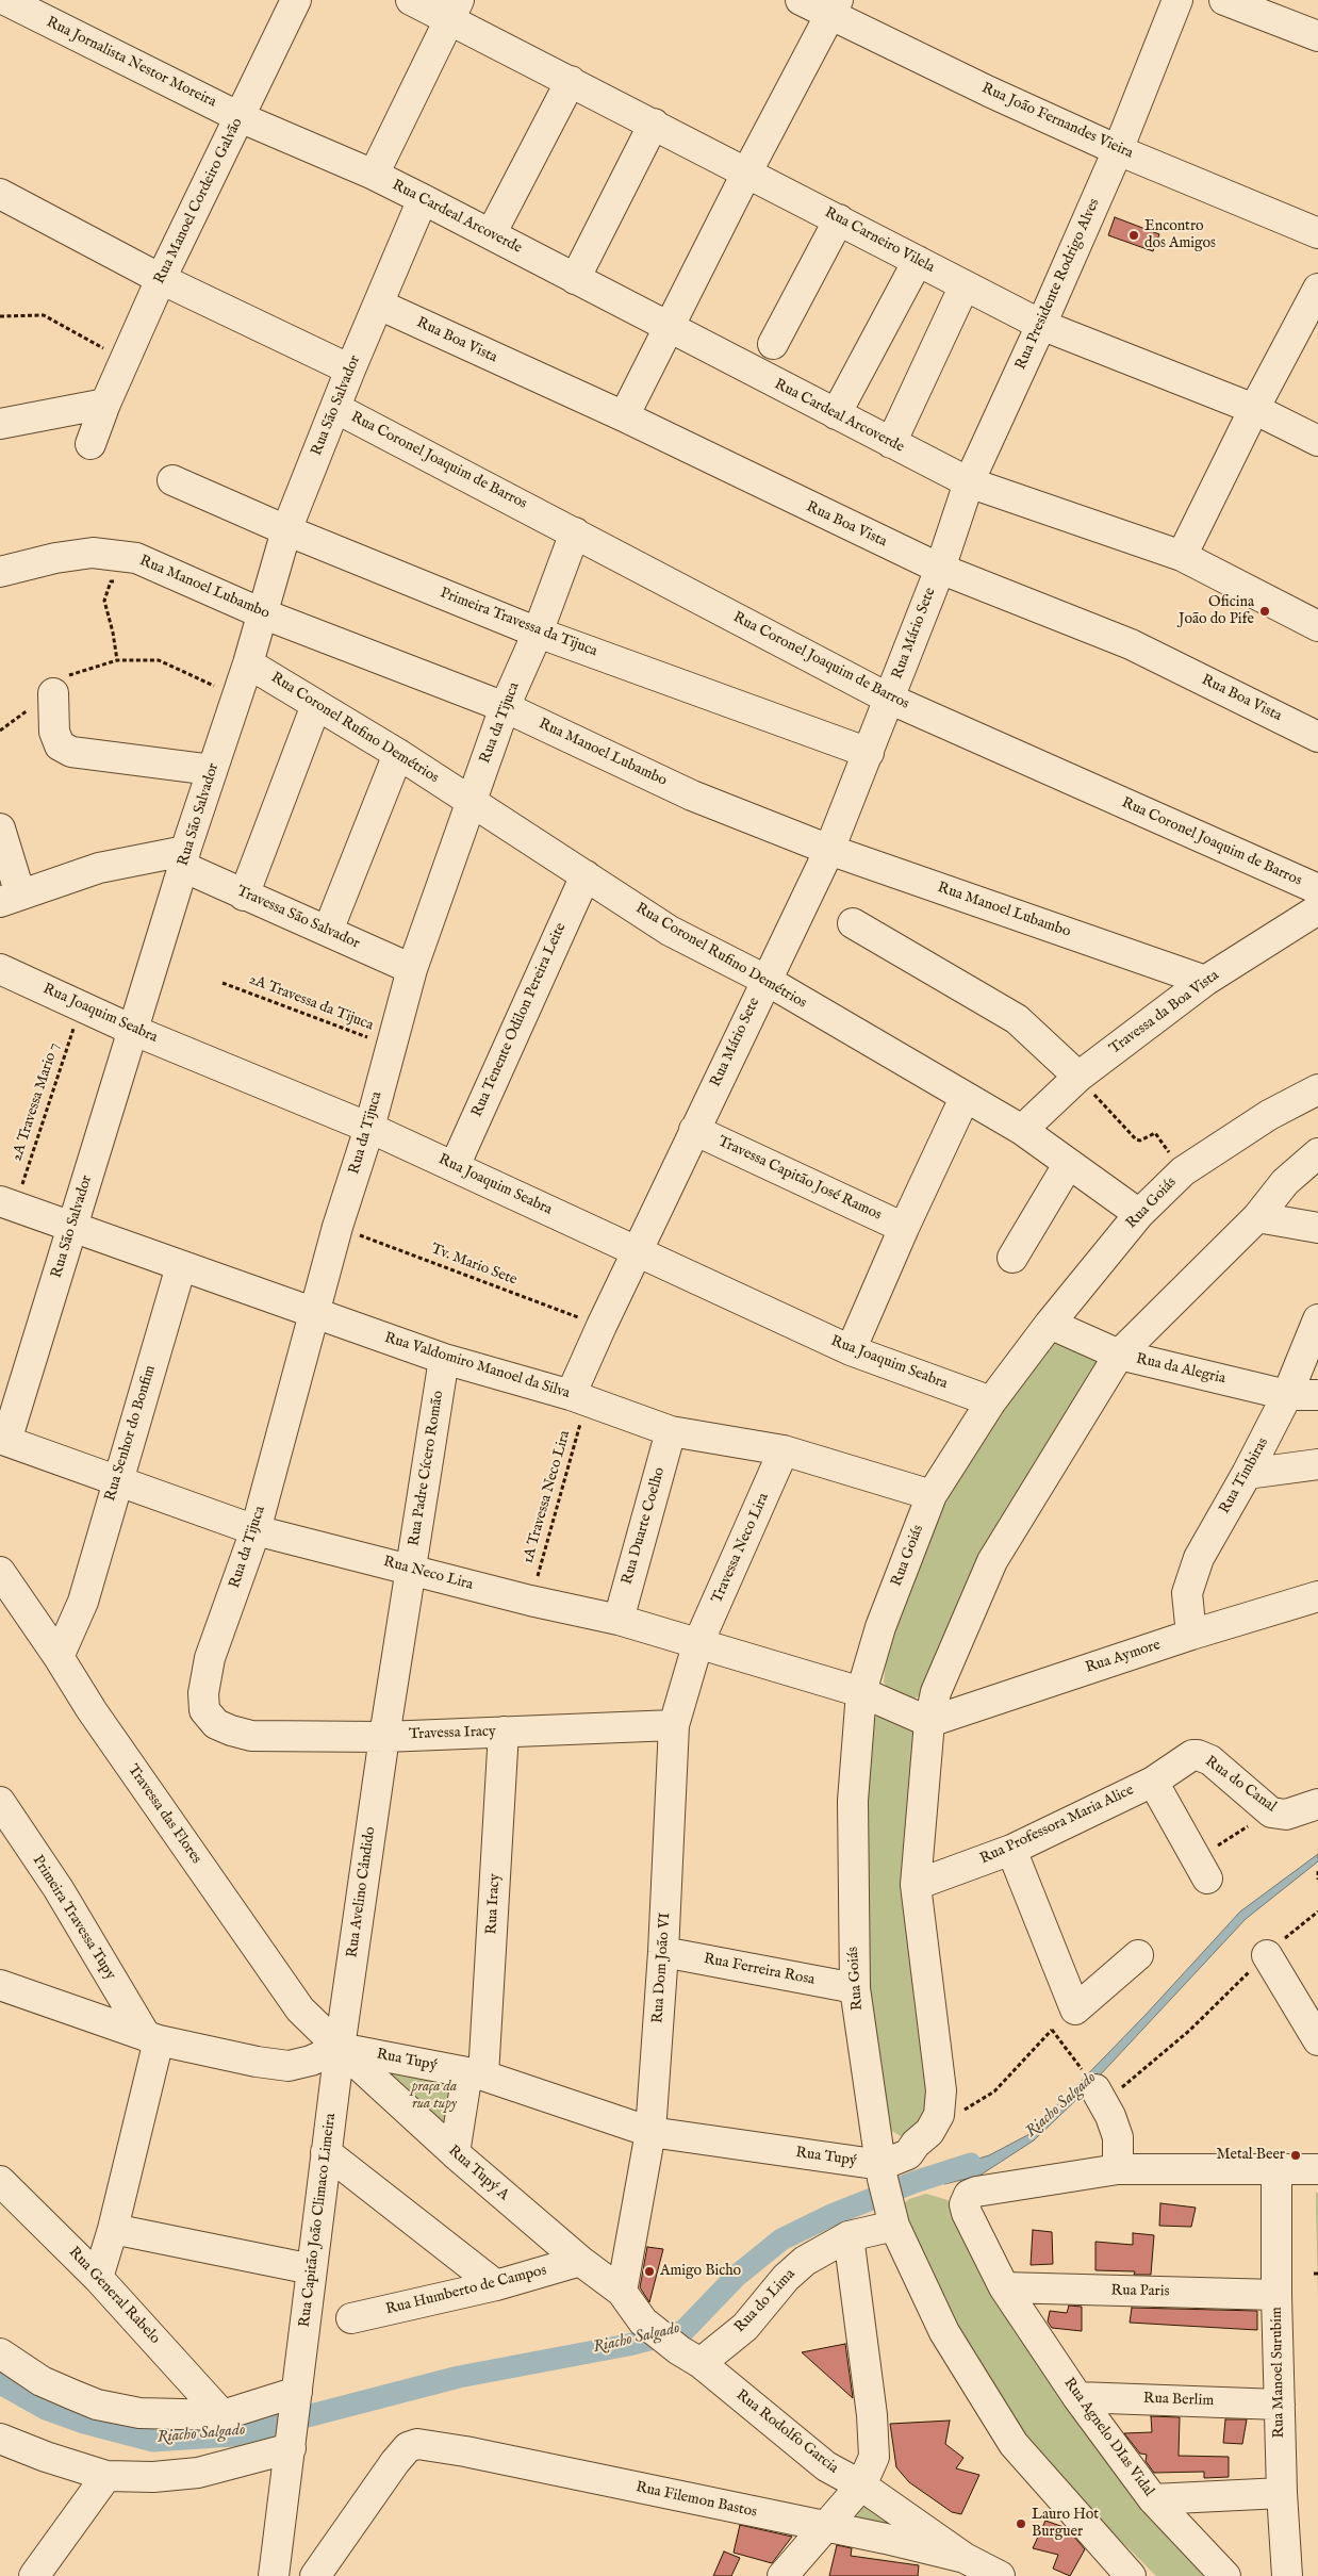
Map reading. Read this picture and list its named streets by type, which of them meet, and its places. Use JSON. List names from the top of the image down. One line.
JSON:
{"streets":{"street":["Rua Jornalista Nestor Moreira","Rua João Fernandes Vieira","Rua Manoel Cordeiro Galvão","Rua Cardeal Arcoverde","Rua Carneiro Vilela","Rua Presidente Rodrigo Alves","Rua Boa Vista","Rua São Salvador","Rua Coronel Joaquim de Barros","Rua Manoel Lubambo","Primeira Travessa da Tijuca","Rua Mário Sete","Rua da Tijuca","Rua Coronel Rufino Demétrios","Travessa São Salvador","Travessa da Boa Vista","Rua Joaquim Seabra","Rua Tenente Odilon Pereira Leite","Travessa Capitão José Ramos","Rua Goiás","Rua Valdomiro Manoel da Silva","Rua da Alegria","Rua Senhor do Bonfim","Rua Padre Cícero Romão","Rua Timbiras","Rua Duarte Coelho","Travessa Neco Lira","Rua Neco Lira","Rua Aymore","Travessa Iracy","Rua do Canal","Travessa das Flores","Rua Professora Maria Alice","Rua Avelino Cândido","Rua Iracy","Primeira Travessa Tupy","Rua Dom João VI","Rua Ferreira Rosa","Rua Tupý","Rua Tupý A","Rua Capitão João Climaco Limeira","Rua Humberto de Campos","Rua Paris","Rua General Rabelo","Rua do Lima","Rua Manoel Surubim","Rua Berlim","Rua Rodolfo Garcia","Rua Agnelo DIas Vidal","Rua Filemon Bastos"],"path":["2A Travessa da Tijuca","2A Travessa Mario 7","Tv. Mario Sete","1A Travessa Neco Lira"]},"crossings":[["Rua Jornalista Nestor Moreira","Rua Manoel Cordeiro Galvão"],["Rua Jornalista Nestor Moreira","Rua Cardeal Arcoverde"],["Rua João Fernandes Vieira","Rua Presidente Rodrigo Alves"],["Rua Cardeal Arcoverde","Rua Presidente Rodrigo Alves"],["Rua Cardeal Arcoverde","Rua São Salvador"],["Rua Carneiro Vilela","Rua Presidente Rodrigo Alves"],["Rua Presidente Rodrigo Alves","Rua Boa Vista"],["Rua Presidente Rodrigo Alves","Rua Mário Sete"],["Rua Boa Vista","Rua São Salvador"],["Rua Boa Vista","Rua Mário Sete"],["Rua São Salvador","Rua Coronel Joaquim de Barros"],["Rua São Salvador","Rua Manoel Lubambo"],["Rua São Salvador","Primeira Travessa da Tijuca"],["Rua São Salvador","Rua Coronel Rufino Demétrios"],["Rua São Salvador","Travessa São Salvador"],["Rua São Salvador","Rua Joaquim Seabra"],["Rua São Salvador","Rua Valdomiro Manoel da Silva"],["Rua São Salvador","Rua Neco Lira"],["Rua Coronel Joaquim de Barros","Rua Mário Sete"],["Rua Coronel Joaquim de Barros","Rua da Tijuca"],["Rua Manoel Lubambo","Rua Mário Sete"],["Rua Manoel Lubambo","Rua da Tijuca"],["Rua Manoel Lubambo","Travessa da Boa Vista"],["Primeira Travessa da Tijuca","Rua Mário Sete"],["Primeira Travessa da Tijuca","Rua da Tijuca"],["Rua Mário Sete","Rua Coronel Rufino Demétrios"],["Rua Mário Sete","Rua Joaquim Seabra"],["Rua Mário Sete","Travessa Capitão José Ramos"],["Rua Mário Sete","Tv. Mario Sete"],["Rua Mário Sete","Rua Valdomiro Manoel da Silva"],["Rua Mário Sete","1A Travessa Neco Lira"],["Rua da Tijuca","Rua Coronel Rufino Demétrios"],["Rua da Tijuca","Travessa São Salvador"],["Rua da Tijuca","2A Travessa da Tijuca"],["Rua da Tijuca","Rua Joaquim Seabra"],["Rua da Tijuca","Tv. Mario Sete"],["Rua da Tijuca","Rua Valdomiro Manoel da Silva"],["Rua da Tijuca","Rua Neco Lira"],["Rua da Tijuca","Travessa Iracy"],["Rua Coronel Rufino Demétrios","Travessa da Boa Vista"],["Rua Coronel Rufino Demétrios","Rua Tenente Odilon Pereira Leite"],["Rua Coronel Rufino Demétrios","Rua Goiás"],["Rua Joaquim Seabra","Rua Tenente Odilon Pereira Leite"],["Rua Joaquim Seabra","2A Travessa Mario 7"],["Rua Joaquim Seabra","Rua Goiás"],["2A Travessa Mario 7","Rua Valdomiro Manoel da Silva"],["Rua Goiás","Rua Valdomiro Manoel da Silva"],["Rua Goiás","Rua da Alegria"],["Rua Goiás","Rua Neco Lira"],["Rua Goiás","Rua Ferreira Rosa"],["Rua Goiás","Rua Tupý"],["Rua Goiás","Rua do Lima"],["Rua Valdomiro Manoel da Silva","Rua Senhor do Bonfim"],["Rua Valdomiro Manoel da Silva","Rua Padre Cícero Romão"],["Rua Valdomiro Manoel da Silva","1A Travessa Neco Lira"],["Rua Valdomiro Manoel da Silva","Rua Duarte Coelho"],["Rua Valdomiro Manoel da Silva","Travessa Neco Lira"],["Rua da Alegria","Rua Timbiras"],["Rua Senhor do Bonfim","Rua Neco Lira"],["Rua Senhor do Bonfim","Travessa das Flores"],["Rua Padre Cícero Romão","Rua Neco Lira"],["Rua Padre Cícero Romão","Travessa Iracy"],["Rua Padre Cícero Romão","Rua Avelino Cândido"],["Rua Timbiras","Rua Aymore"],["1A Travessa Neco Lira","Rua Neco Lira"],["Rua Duarte Coelho","Rua Neco Lira"],["Travessa Neco Lira","Rua Neco Lira"],["Travessa Neco Lira","Rua Dom João VI"],["Rua Neco Lira","Rua Aymore"],["Rua Neco Lira","Rua Dom João VI"],["Travessa Iracy","Rua Avelino Cândido"],["Travessa Iracy","Rua Iracy"],["Travessa Iracy","Rua Dom João VI"],["Rua do Canal","Rua Professora Maria Alice"],["Travessa das Flores","Rua Avelino Cândido"],["Travessa das Flores","Rua Tupý"],["Travessa das Flores","Rua Tupý A"],["Travessa das Flores","Rua Capitão João Climaco Limeira"],["Rua Avelino Cândido","Rua Tupý"],["Rua Avelino Cândido","Rua Tupý A"],["Rua Avelino Cândido","Rua Capitão João Climaco Limeira"],["Rua Iracy","Rua Tupý"],["Rua Iracy","Rua Tupý A"],["Rua Dom João VI","Rua Ferreira Rosa"],["Rua Dom João VI","Rua Tupý"],["Rua Dom João VI","Rua Tupý A"],["Rua Dom João VI","Rua Rodolfo Garcia"],["Rua Tupý","Rua Tupý A"],["Rua Tupý","Rua Capitão João Climaco Limeira"],["Rua Tupý A","Rua Capitão João Climaco Limeira"],["Rua Tupý A","Rua Humberto de Campos"],["Rua Tupý A","Rua Rodolfo Garcia"],["Rua Paris","Rua Manoel Surubim"],["Rua Paris","Rua Agnelo DIas Vidal"],["Rua do Lima","Rua Rodolfo Garcia"],["Rua Manoel Surubim","Rua Berlim"],["Rua Berlim","Rua Agnelo DIas Vidal"],["Rua Rodolfo Garcia","Rua Filemon Bastos"]],"water":["Riacho Salgado"],"parks":["praça da rua tupy"],"places":["Encontro dos Amigos","Oficina João do Pife","Metal Beer","Amigo Bicho","Lauro Hot Burguer"]}
